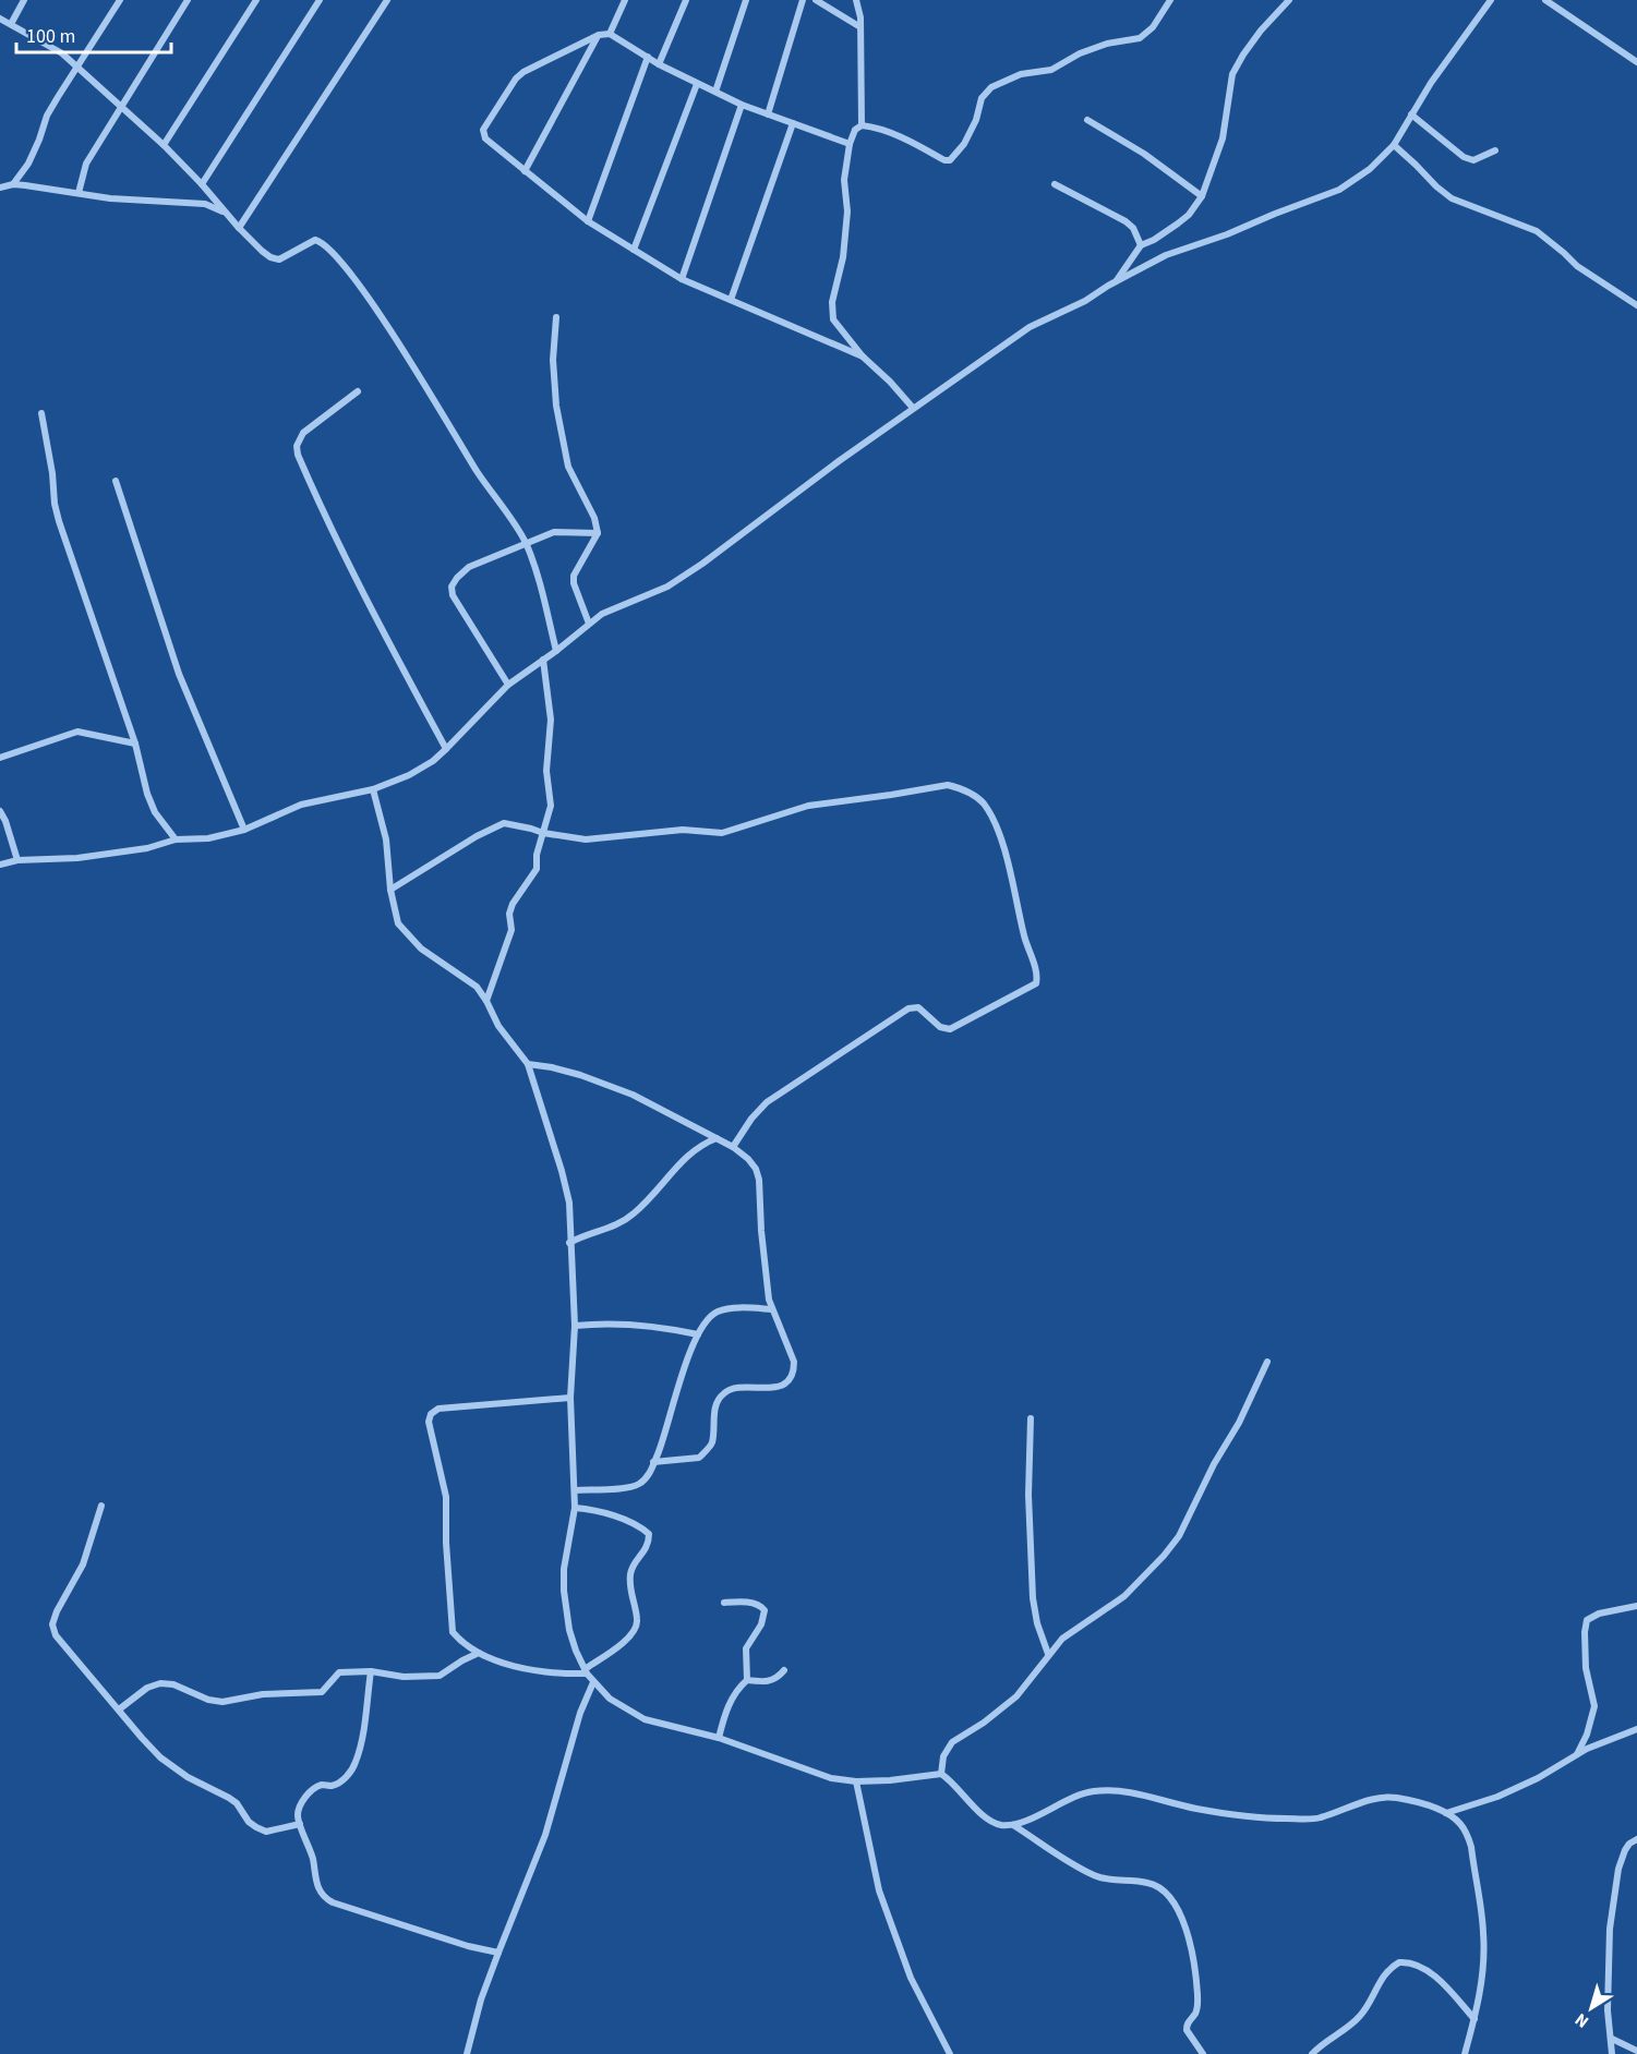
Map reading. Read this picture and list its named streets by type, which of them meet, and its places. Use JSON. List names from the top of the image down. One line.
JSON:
{"scale_bar":"100 m","north":"bottom left"}
